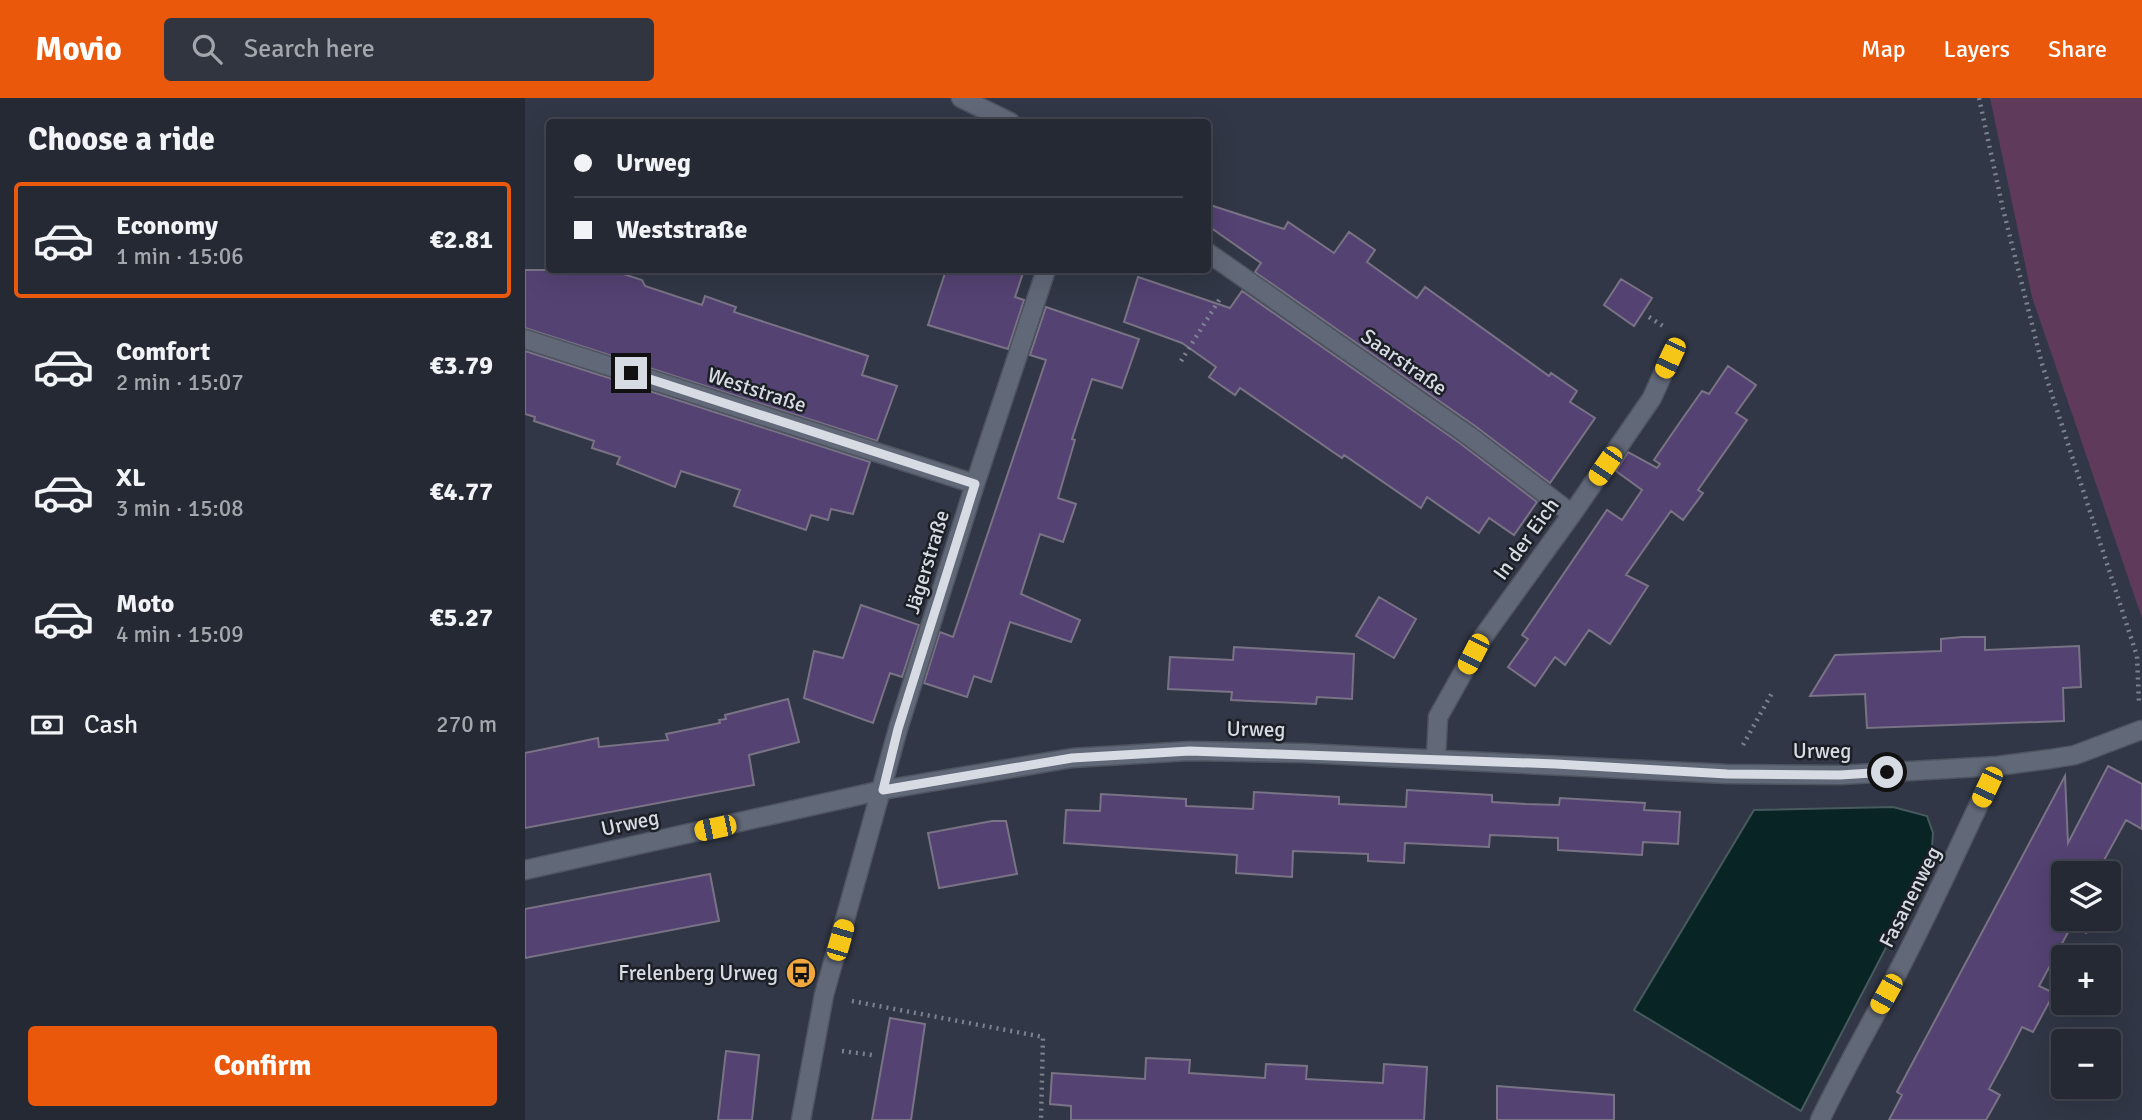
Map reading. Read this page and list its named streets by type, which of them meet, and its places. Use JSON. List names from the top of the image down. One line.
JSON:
{"streets":{"street":["Saarstraße","Weststraße","In der Eich","Jägerstraße","Urweg","Fasanenweg"]},"crossings":[["Saarstraße","In der Eich"],["Weststraße","Jägerstraße"],["In der Eich","Urweg"],["Jägerstraße","Urweg"],["Urweg","Fasanenweg"]],"places":{"bus stop":["Frelenberg Urweg"]},"page":{"header":"Movio","search":"Search here","nav":["Map","Layers","Share"],"heading":"Choose a ride","banner":["Urweg","Weststraße"],"list":[{"name":"Economy","note":"1 min · 15:06","value":"€2.81"},{"name":"Comfort","note":"2 min · 15:07","value":"€3.79"},{"name":"XL","note":"3 min · 15:08","value":"€4.77"},{"name":"Moto","note":"4 min · 15:09","value":"€5.27"}],"pay":["Cash","270 m"],"map_buttons":["+","−"],"buttons":"Confirm"}}
